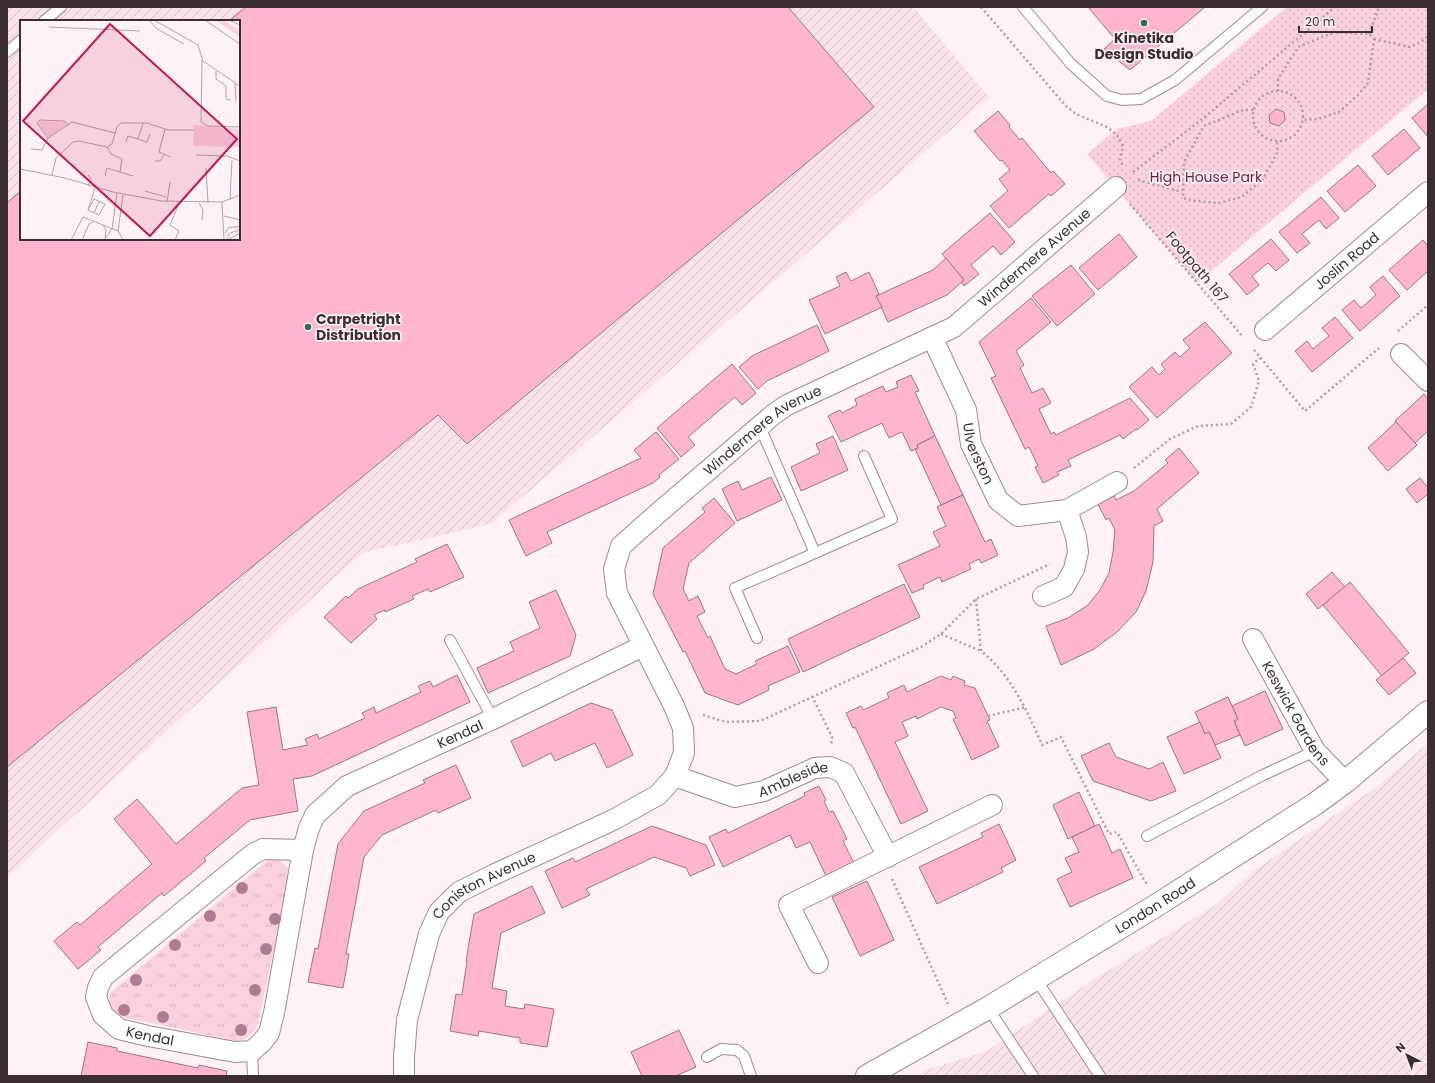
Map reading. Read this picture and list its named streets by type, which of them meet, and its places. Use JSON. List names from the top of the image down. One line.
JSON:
{"streets":{"street":["Windermere Avenue","Joslin Road","Ulverston","Keswick Gardens","Kendal","Ambleside","Coniston Avenue","London Road"],"path":["Footpath 167"]},"crossings":[["Windermere Avenue","Footpath 167"],["Windermere Avenue","Ulverston"],["Windermere Avenue","Kendal"],["Windermere Avenue","Ambleside"],["Windermere Avenue","Coniston Avenue"],["Keswick Gardens","London Road"],["Ambleside","Coniston Avenue"]],"parks":["High House Park"],"places":["Kinetika Design Studio","Carpetright Distribution"],"scale_bar":"20 m","north":"top left"}
